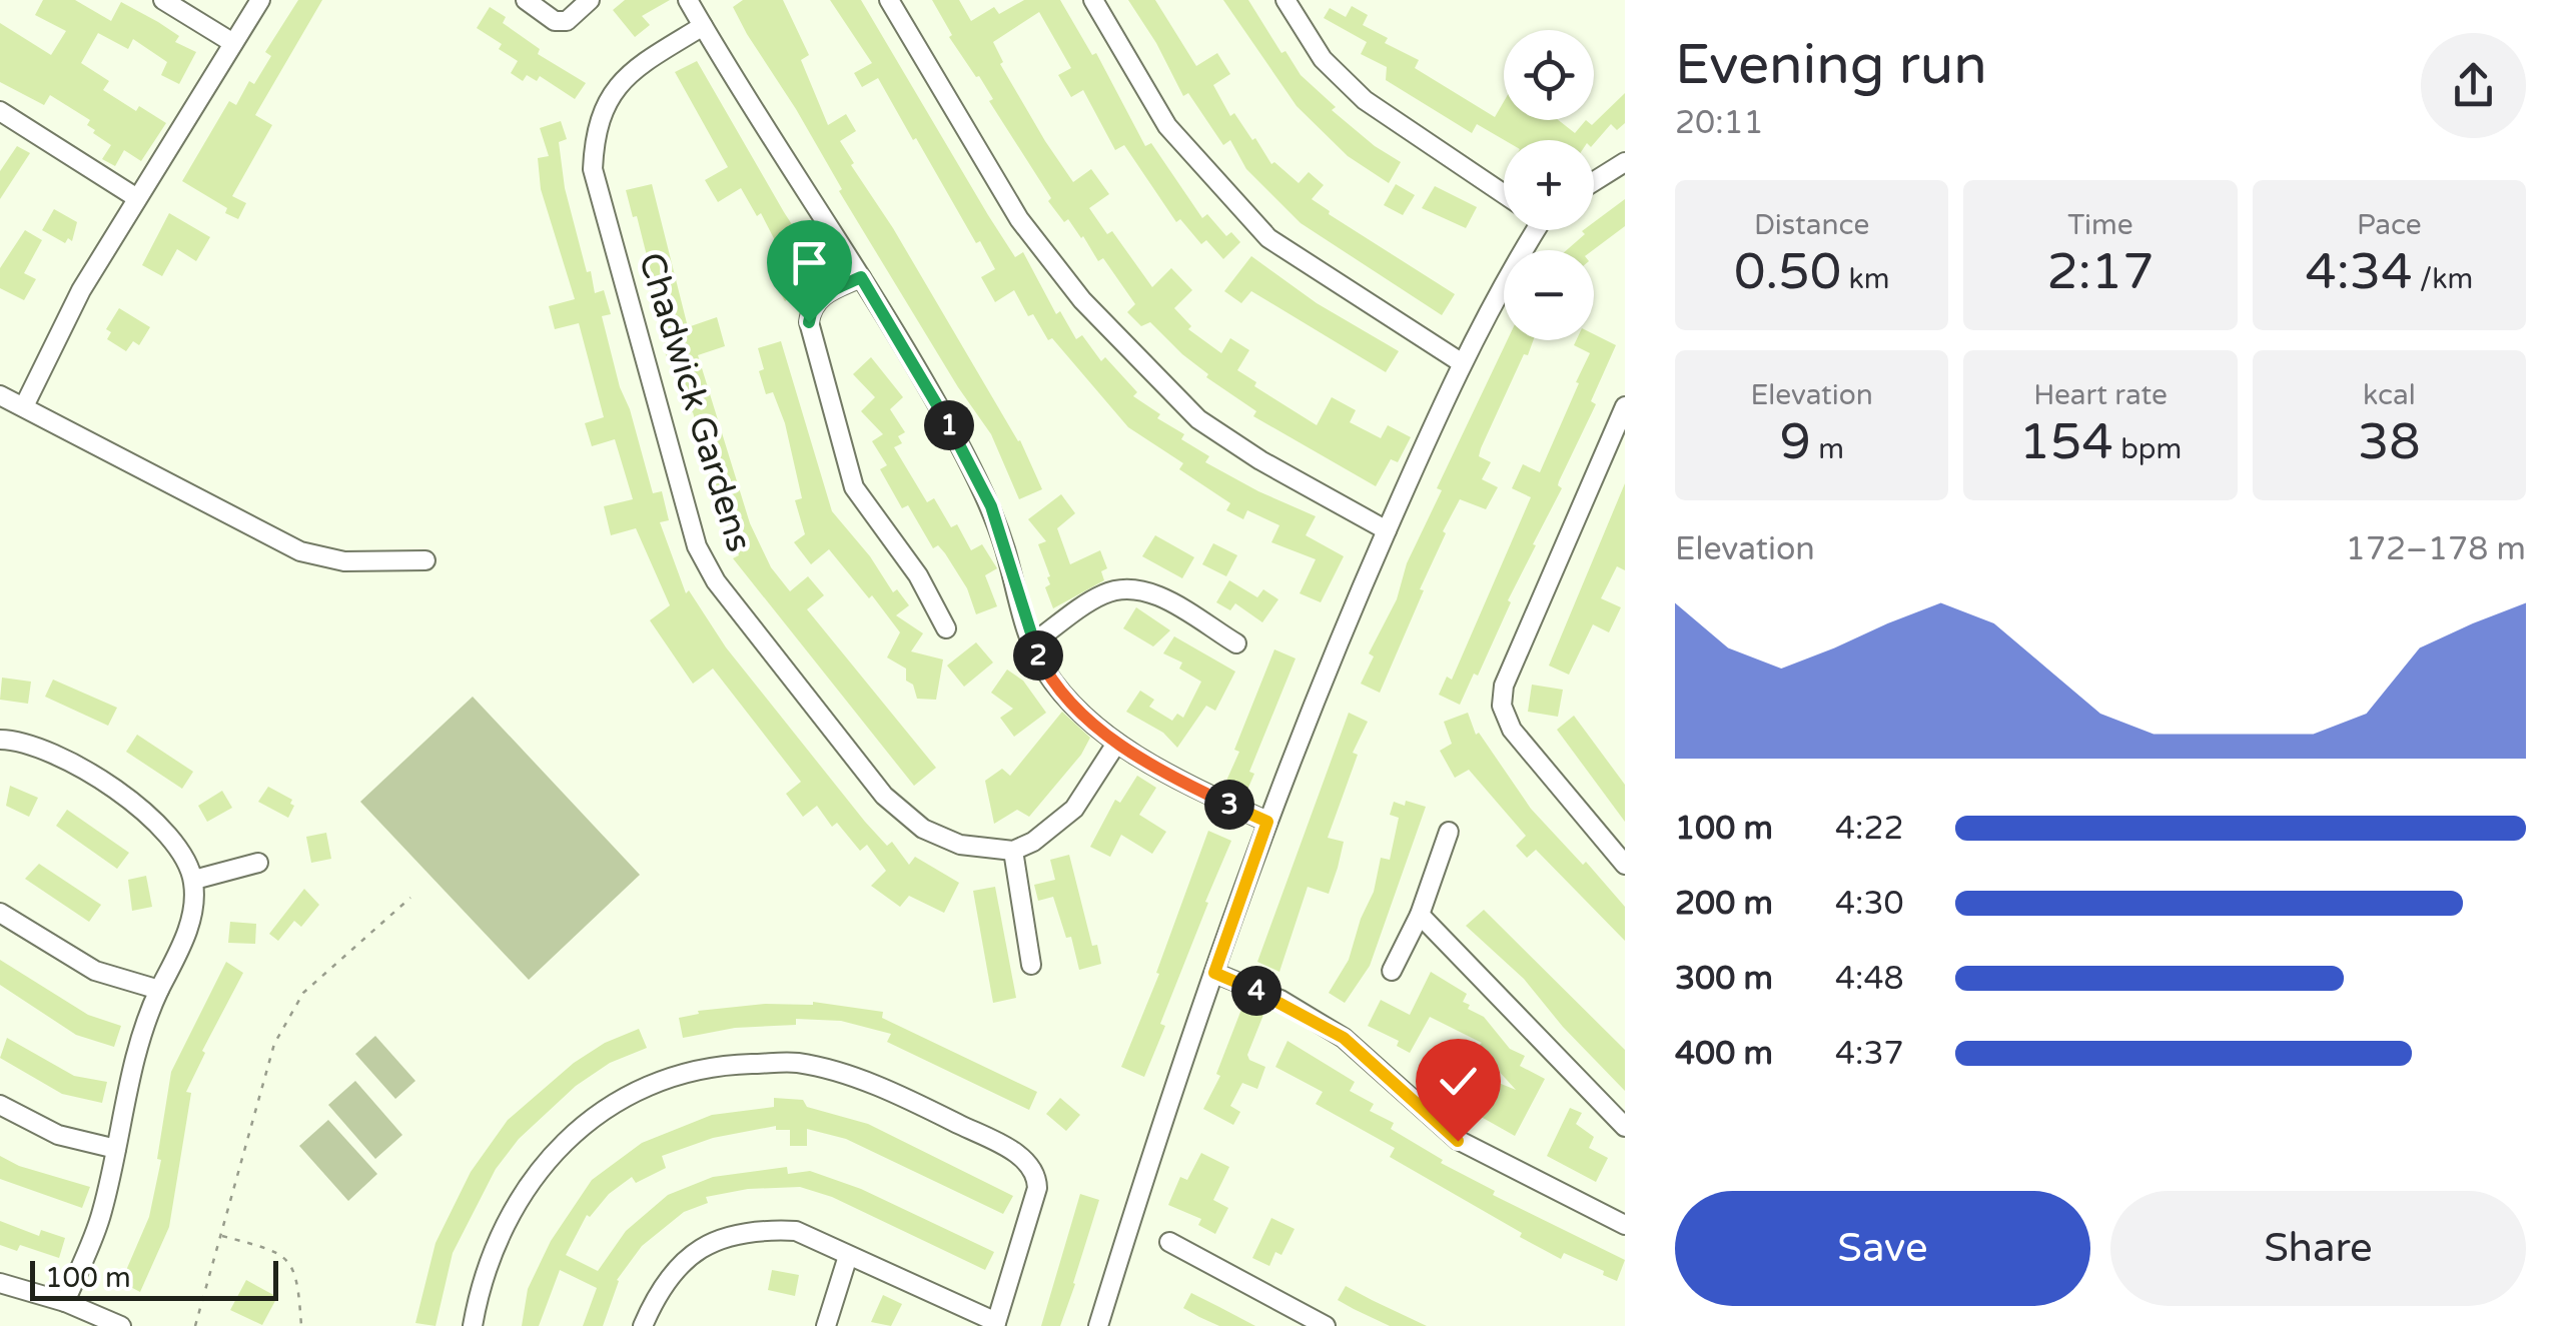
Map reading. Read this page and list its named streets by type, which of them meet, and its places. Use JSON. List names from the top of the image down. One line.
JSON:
{"streets":{"street":["Chadwick Gardens"]},"scale_bar":"100 m","page":{"heading":["Evening run","20:11"],"map_buttons":["+","−"],"stats":[["Distance","0.50 km"],["Time","2:17"],["Pace","4:34 /km"],["Elevation","9 m"],["Heart rate","154 bpm"],["kcal","38"]],"pins":["1","2","3","4"],"chart":["Elevation","172–178 m"],"list":[{"name":"100 m","note":"4:22"},{"name":"200 m","note":"4:30"},{"name":"300 m","note":"4:48"},{"name":"400 m","note":"4:37"}],"buttons":["Save","Share"],"scale":"100 m"}}
